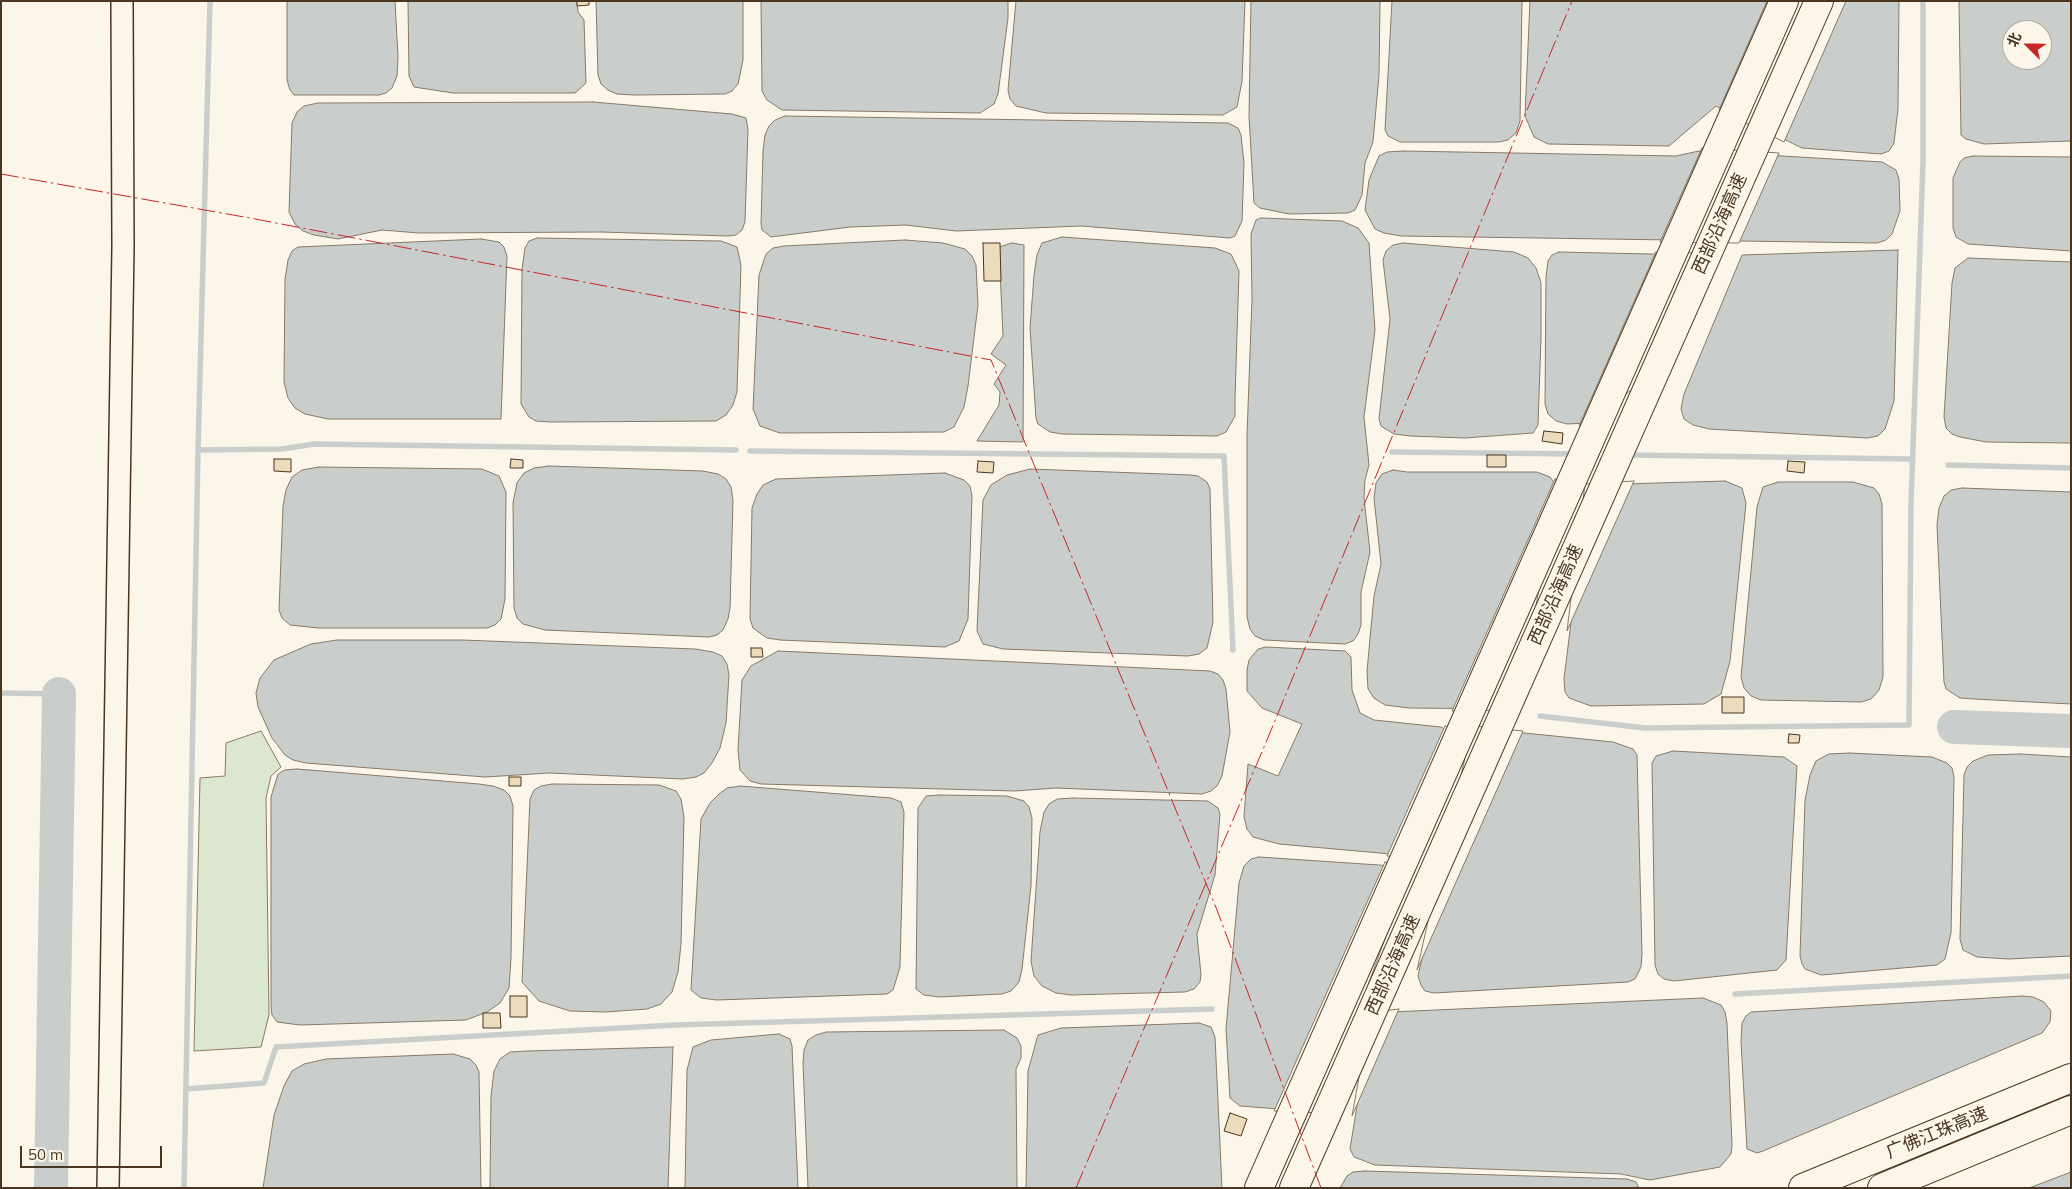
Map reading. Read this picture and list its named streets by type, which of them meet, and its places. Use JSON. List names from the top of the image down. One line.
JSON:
{"streets":{"highway":["西部沿海高速","广佛江珠高速"]},"scale_bar":"50 m","north":"top left"}
